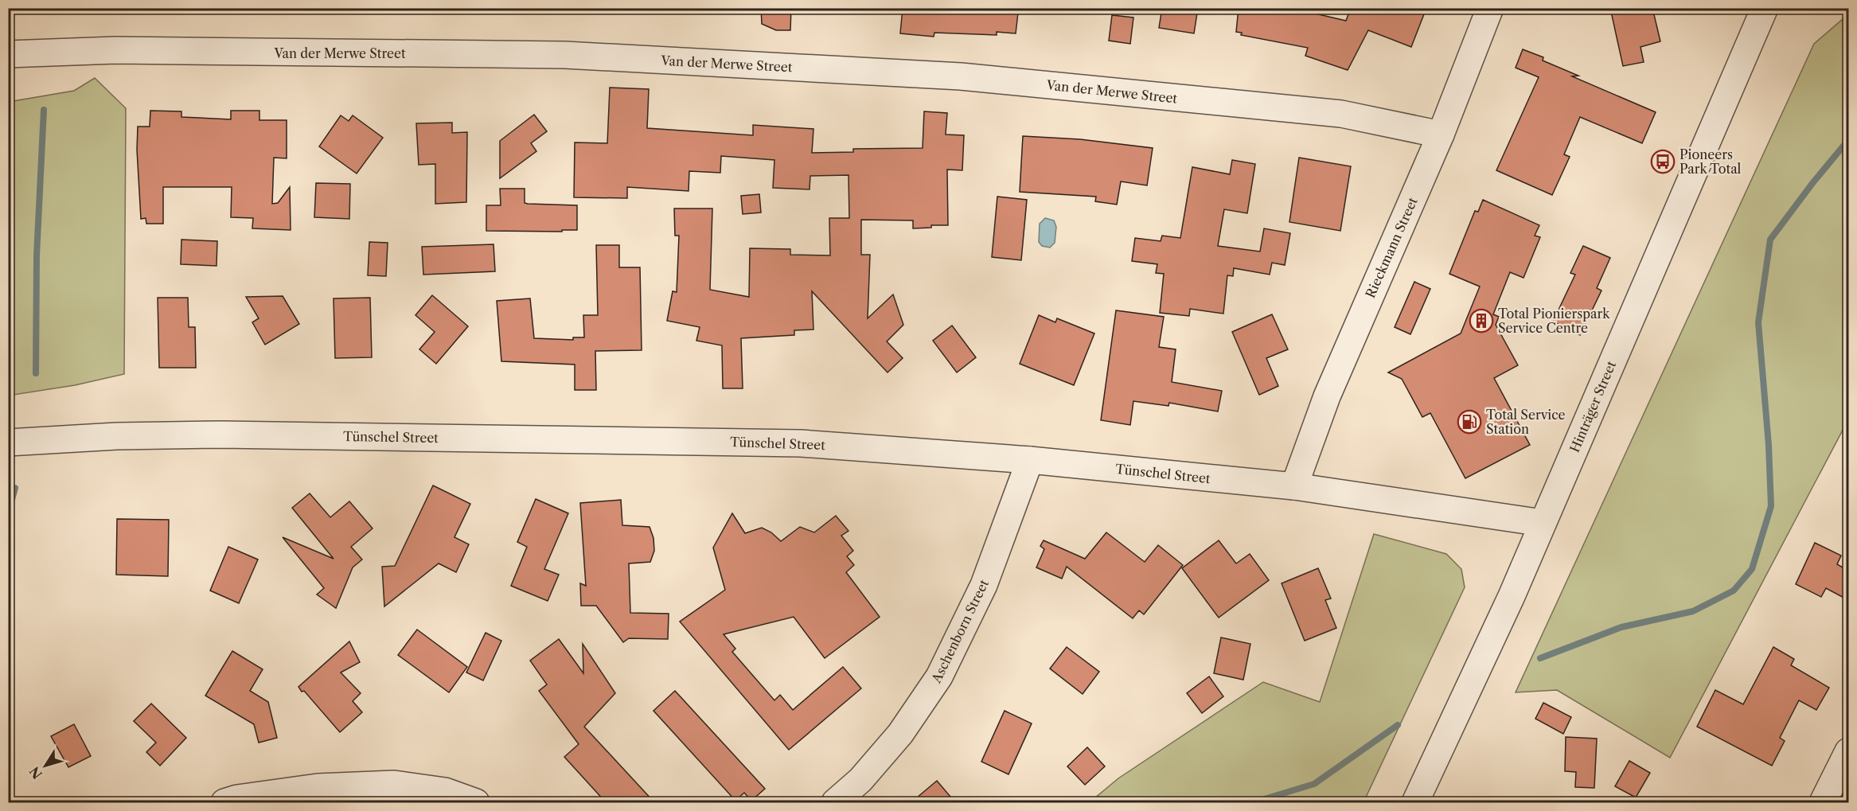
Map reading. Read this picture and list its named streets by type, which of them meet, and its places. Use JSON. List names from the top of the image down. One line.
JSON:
{"streets":{"street":["Van der Merwe Street","Rieckmann Street","Hinträger Street","Tünschel Street","Aschenborn Street"]},"crossings":[["Van der Merwe Street","Rieckmann Street"],["Rieckmann Street","Tünschel Street"],["Hinträger Street","Tünschel Street"],["Tünschel Street","Aschenborn Street"]],"places":{"bus stop":["Pioneers Park Total"],"building":["Total Pionierspark Service Centre"],"fuel station":["Total Service Station"]},"north":"bottom left"}
